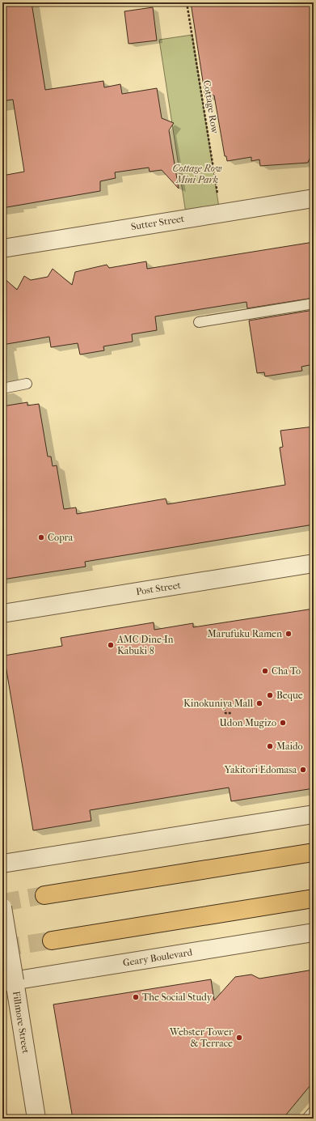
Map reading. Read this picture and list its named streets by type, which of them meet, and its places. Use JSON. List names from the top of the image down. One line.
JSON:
{"streets":{"street":["Sutter Street","Post Street","Geary Boulevard","Fillmore Street"],"path":["Cottage Row"]},"crossings":[["Cottage Row","Sutter Street"],["Geary Boulevard","Fillmore Street"]],"parks":["Cottage Row Mini Park"],"places":["Copra","Marufuku Ramen","AMC Dine-In Kabuki 8","Cha To","Beque","Kinokuniya Mall","Udon Mugizo","Maido","Yakitori Edomasa","The Social Study","Webster Tower & Terrace"]}
